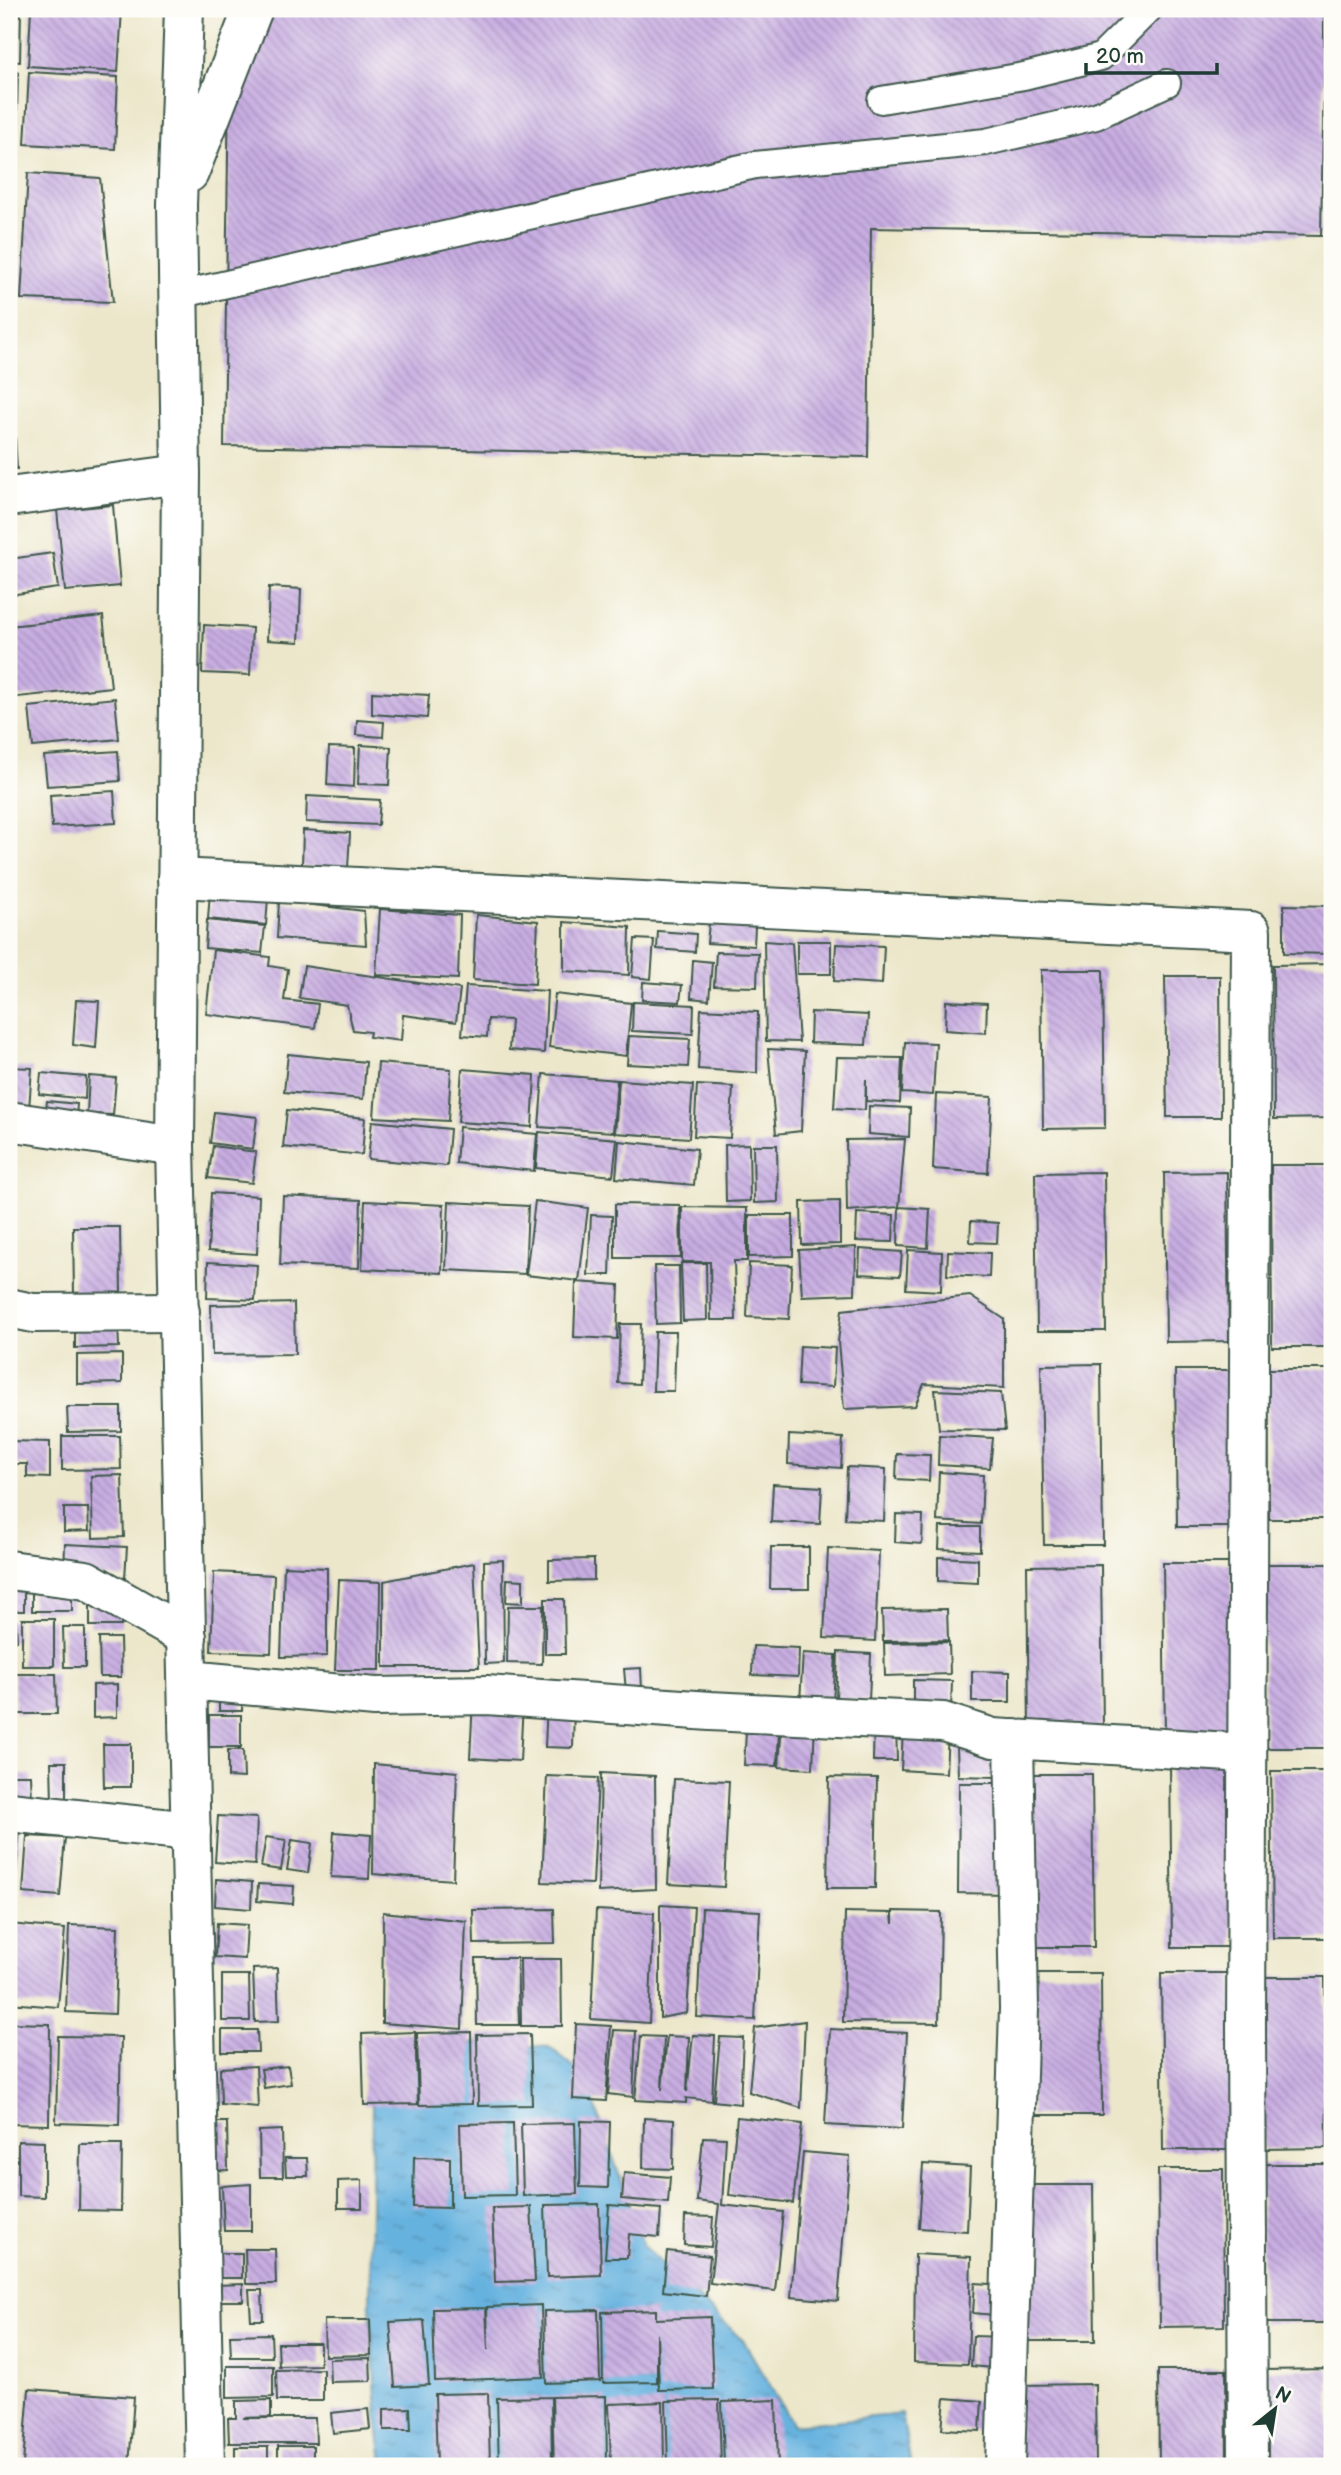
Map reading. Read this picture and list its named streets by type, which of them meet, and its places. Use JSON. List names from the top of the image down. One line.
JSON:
{"scale_bar":"20 m","north":"top right"}
